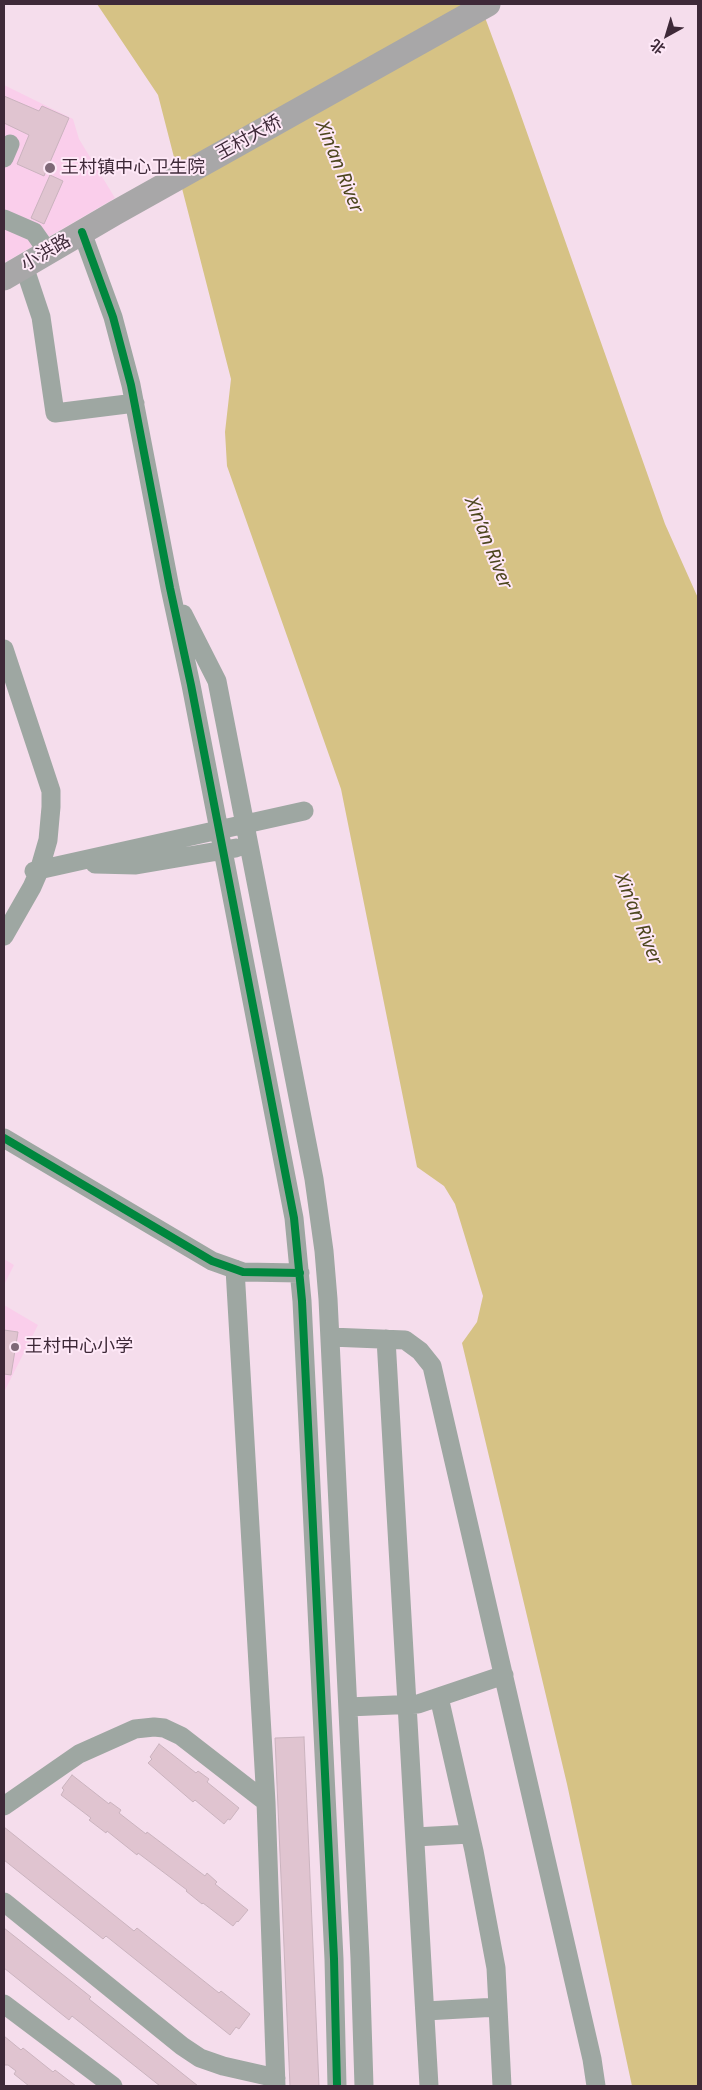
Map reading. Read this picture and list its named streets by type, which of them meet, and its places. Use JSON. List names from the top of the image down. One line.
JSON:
{"streets":{"main road":["王村大桥","小洪路"]},"crossings":[["王村大桥","小洪路"]],"water":["Xin’an River"],"places":["王村镇中心卫生院","王村中心小学"],"north":"bottom left"}
